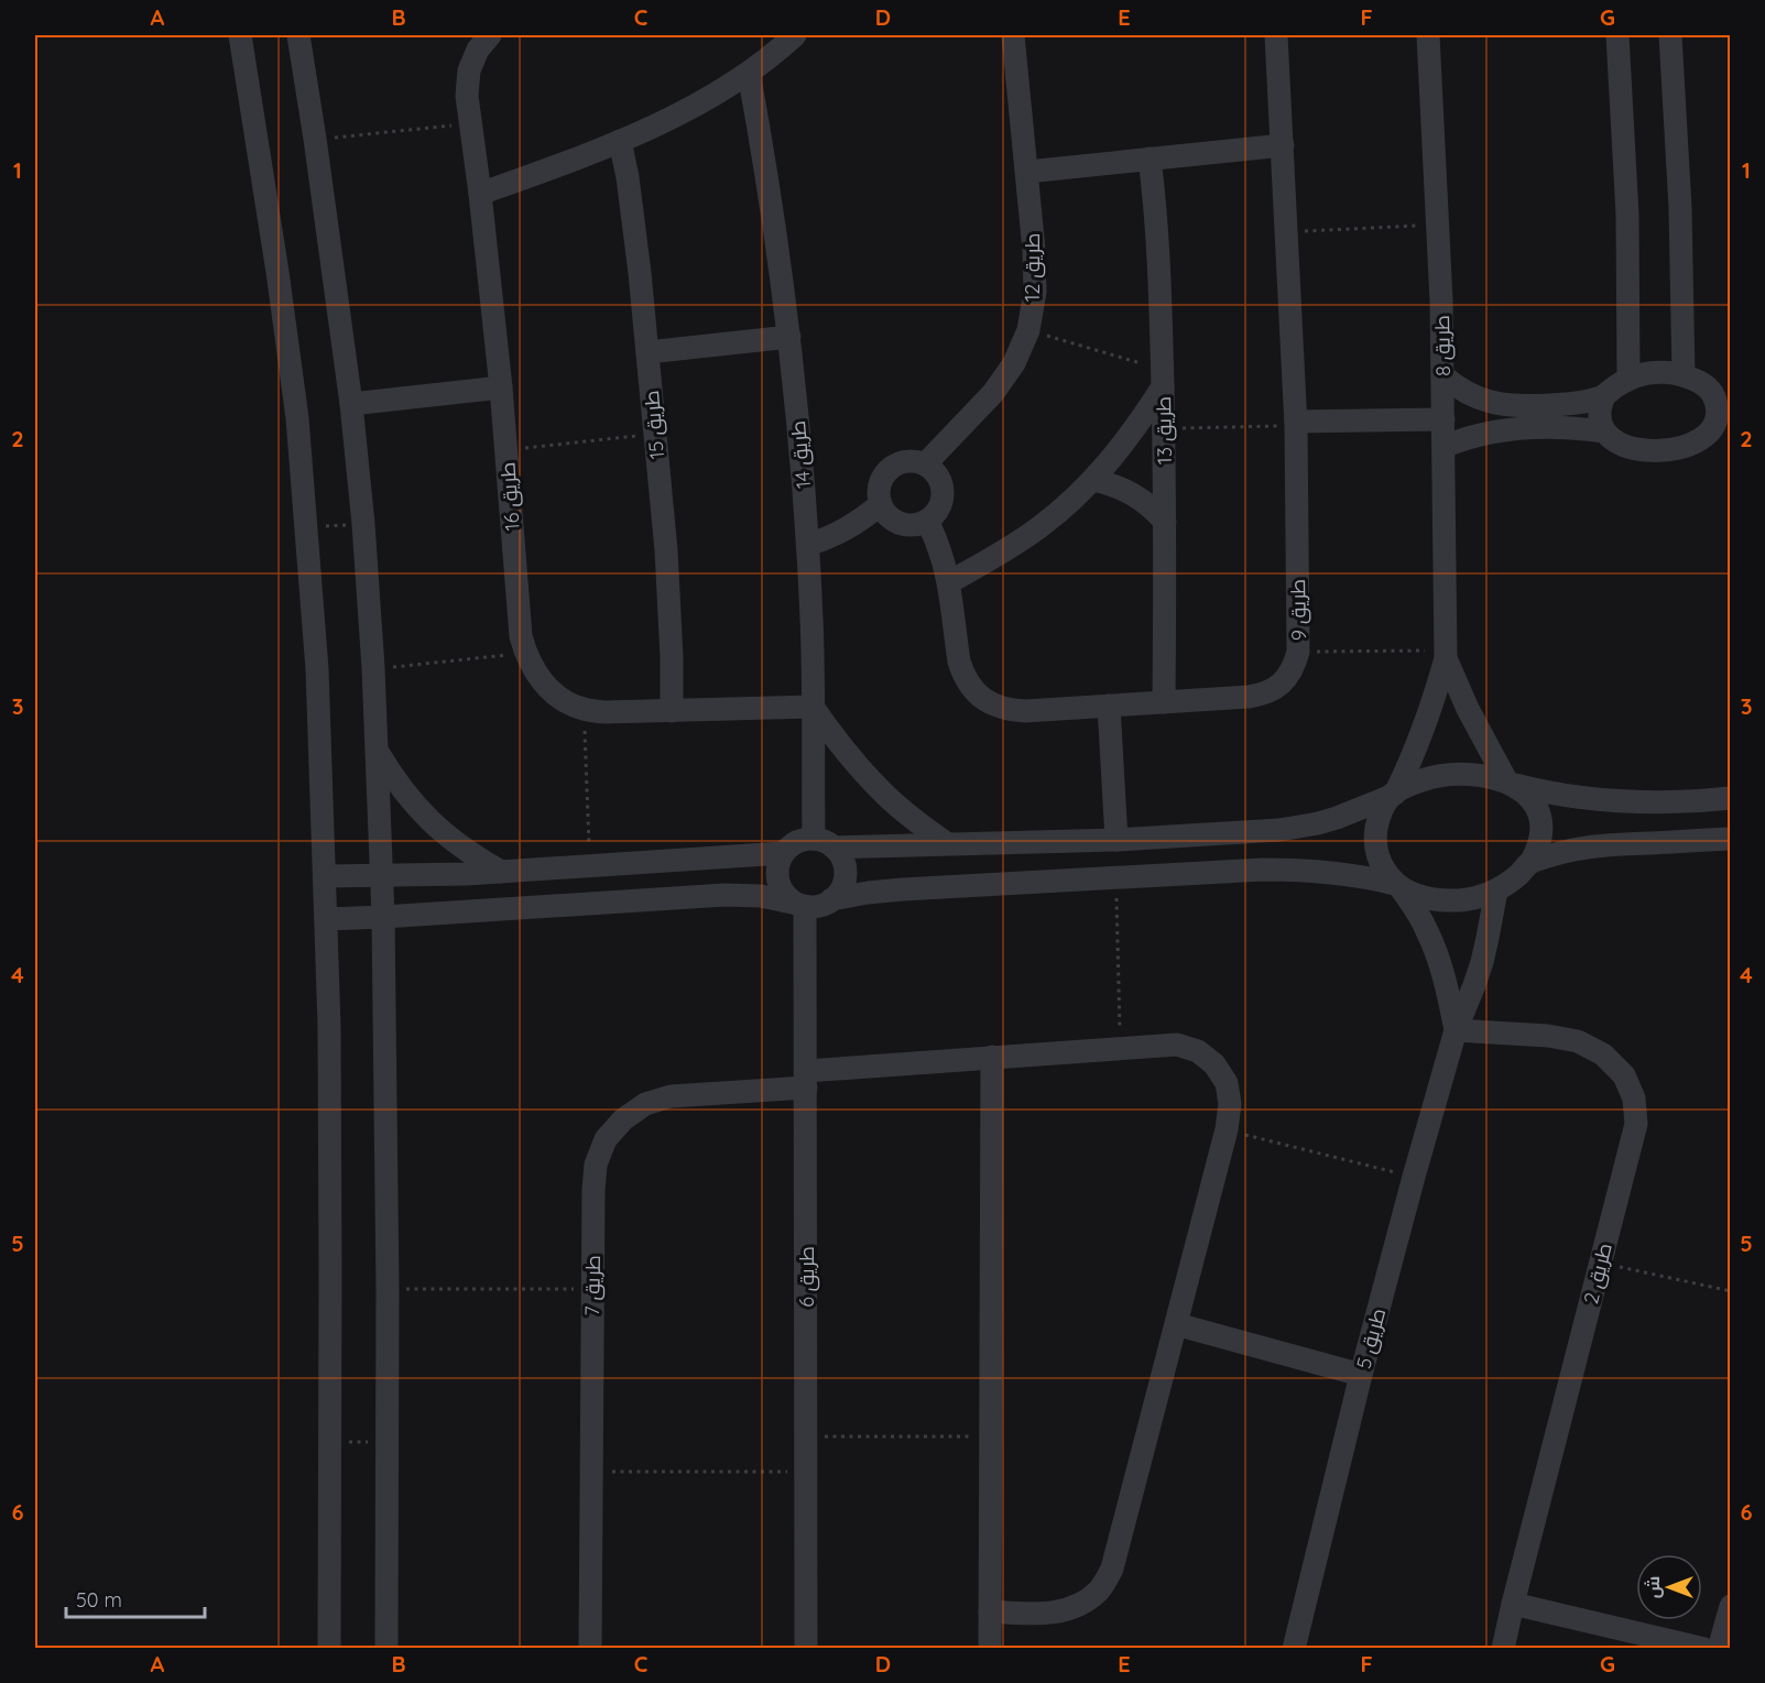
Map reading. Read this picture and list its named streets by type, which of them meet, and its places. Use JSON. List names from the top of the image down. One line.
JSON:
{"streets":{"street":["طريق 12","طريق 8","طريق 15","طريق 13","طريق 14","طريق 16","طريق 9","طريق 2","طريق 6","طريق 7","طريق 5"]},"crossings":[["طريق 12","طريق 9"],["طريق 8","طريق 5"],["طريق 15","طريق 16"],["طريق 13","طريق 9"],["طريق 14","طريق 16"],["طريق 14","طريق 6"],["طريق 2","طريق 5"],["طريق 6","طريق 7"]],"scale_bar":"50 m","north":"left","grid":{"columns":["A","B","C","D","E","F","G"],"rows":["1","2","3","4","5","6"]}}
